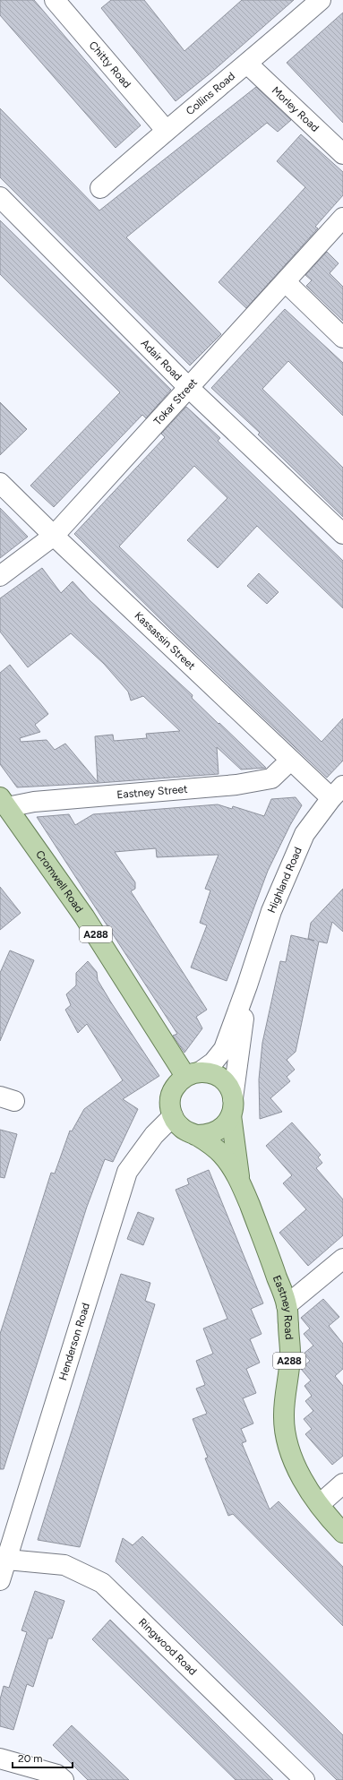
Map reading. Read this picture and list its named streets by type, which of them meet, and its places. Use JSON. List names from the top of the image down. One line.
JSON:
{"streets":{"main road":["Cromwell Road","A288","Eastney Road"],"street":["Chitty Road","Collins Road","Morley Road","Adair Road","Tokar Street","Kassassin Street","Eastney Street","Highland Road","Henderson Road","Ringwood Road"]},"crossings":[["Chitty Road","Collins Road"],["Collins Road","Morley Road"],["Adair Road","Tokar Street"],["Tokar Street","Kassassin Street"],["Kassassin Street","Eastney Street"],["Kassassin Street","Highland Road"],["Eastney Street","Cromwell Road"],["Highland Road","Cromwell Road"],["Highland Road","A288"],["Highland Road","Eastney Road"],["Highland Road","Henderson Road"],["Cromwell Road","A288"],["Cromwell Road","Eastney Road"],["Cromwell Road","Henderson Road"],["A288","Eastney Road"],["A288","Henderson Road"],["Eastney Road","Henderson Road"],["Henderson Road","Ringwood Road"]],"scale_bar":"20 m"}
